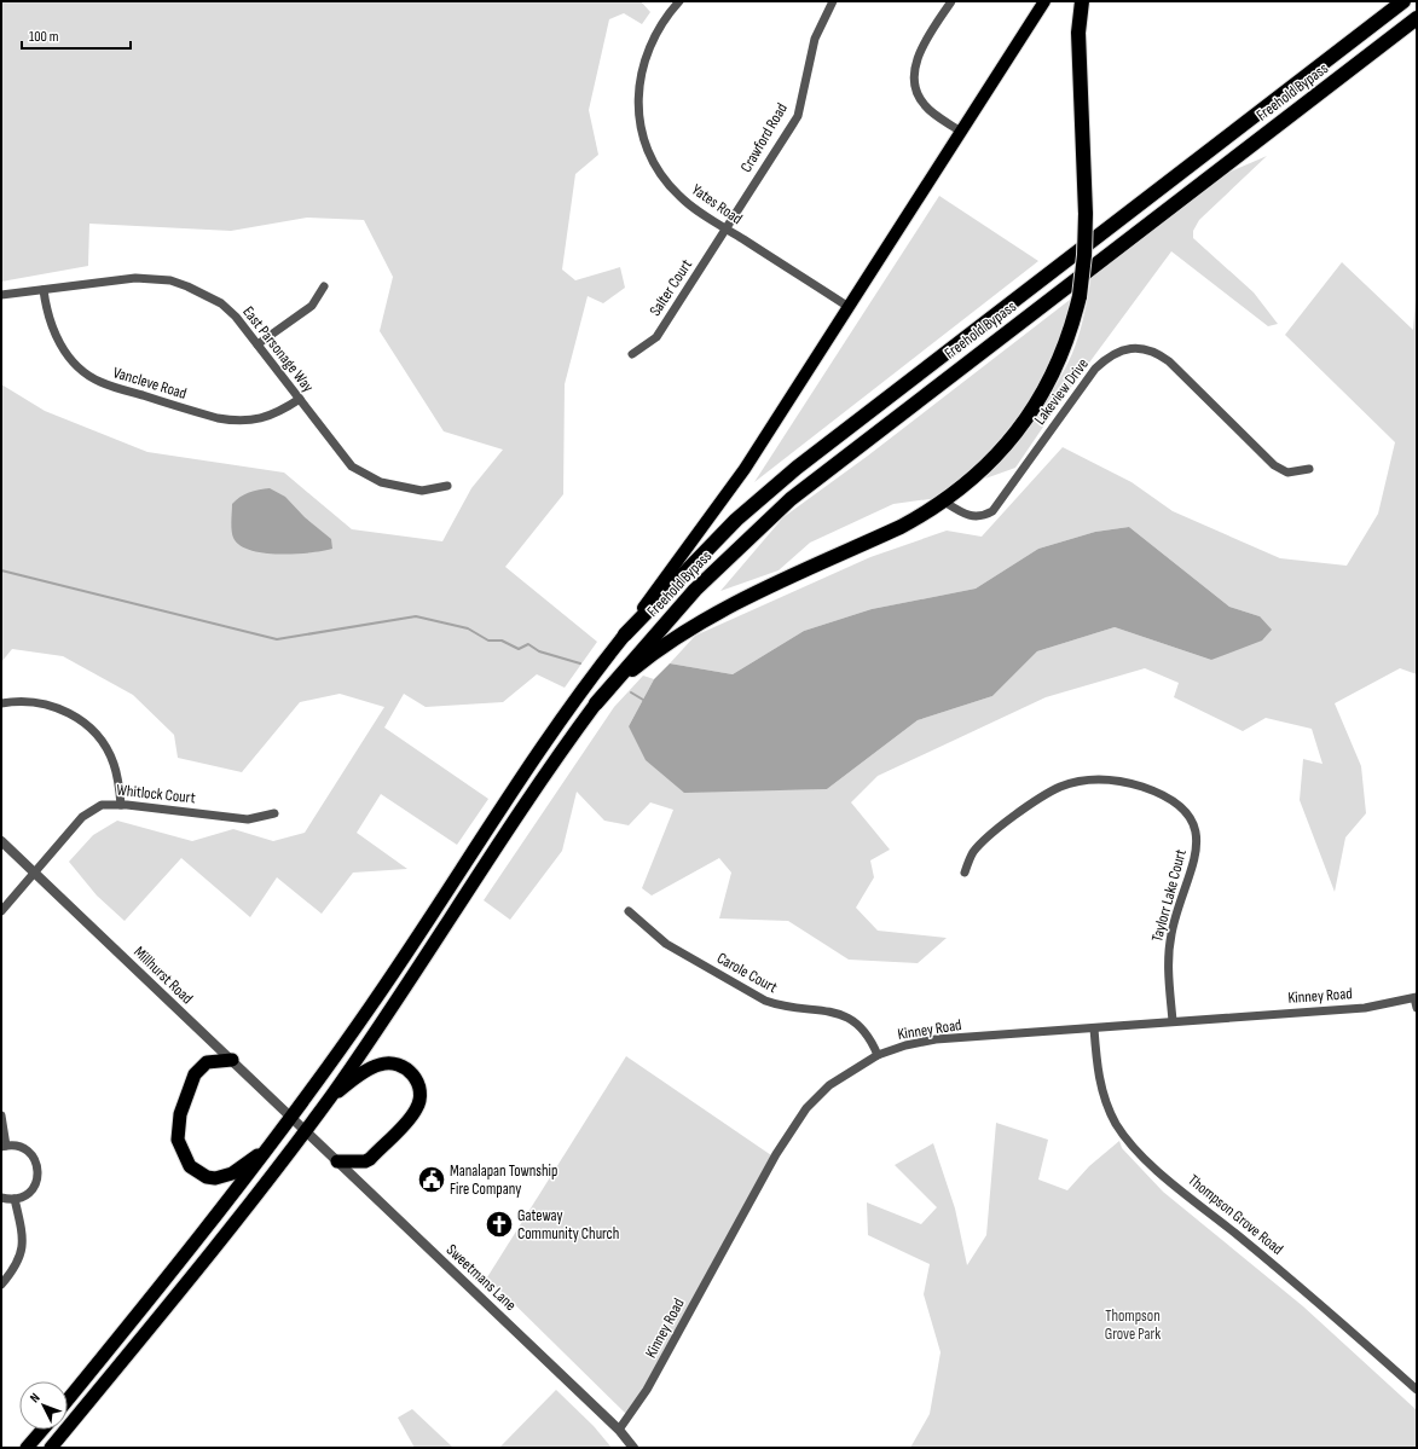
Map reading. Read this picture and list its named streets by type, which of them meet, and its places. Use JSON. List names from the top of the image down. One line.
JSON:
{"streets":{"highway":["Freehold Bypass"],"street":["Crawford Road","Yates Road","Salter Court","East Parsonage Way","Vancleve Road","Lakeview Drive","Whitlock Court","Taylorr Lake Court","Carole Court","Millhurst Road","Kinney Road","Thompson Grove Road","Sweetmans Lane"]},"crossings":[["Crawford Road","Yates Road"],["Crawford Road","Salter Court"],["Yates Road","Salter Court"],["East Parsonage Way","Vancleve Road"],["Whitlock Court","Millhurst Road"],["Taylorr Lake Court","Kinney Road"],["Carole Court","Kinney Road"],["Millhurst Road","Sweetmans Lane"],["Kinney Road","Thompson Grove Road"],["Kinney Road","Sweetmans Lane"]],"parks":["Thompson Grove Park"],"places":{"public building":["Manalapan Township Fire Company"],"church":["Gateway Community Church"]},"scale_bar":"100 m","north":"top left"}
